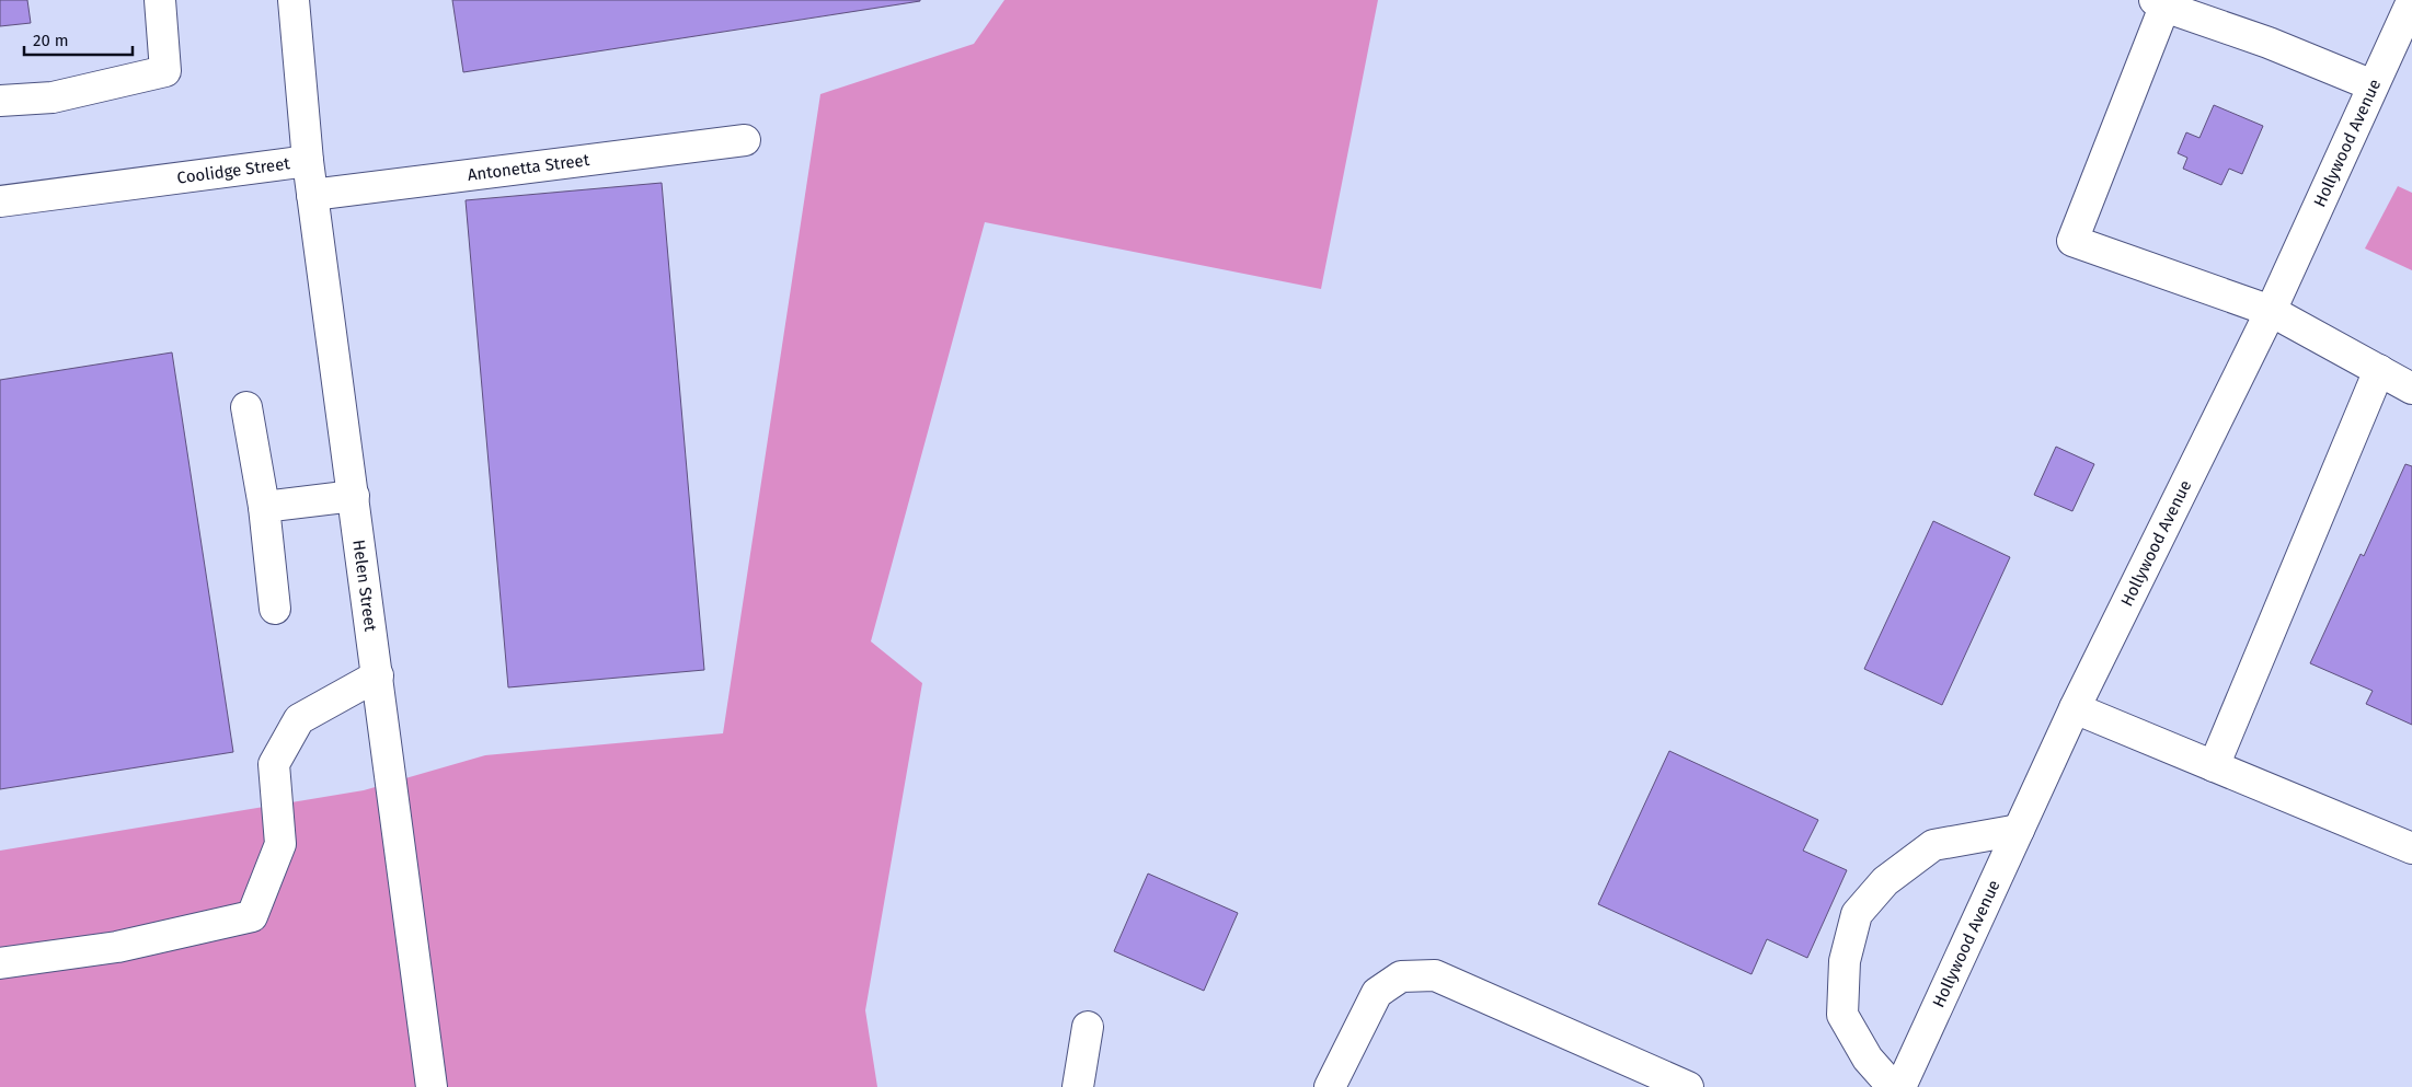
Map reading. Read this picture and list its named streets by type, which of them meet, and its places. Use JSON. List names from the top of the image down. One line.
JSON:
{"streets":{"street":["Hollywood Avenue","Antonetta Street","Coolidge Street","Helen Street"]},"crossings":[["Antonetta Street","Helen Street"],["Coolidge Street","Helen Street"]],"scale_bar":"20 m"}
